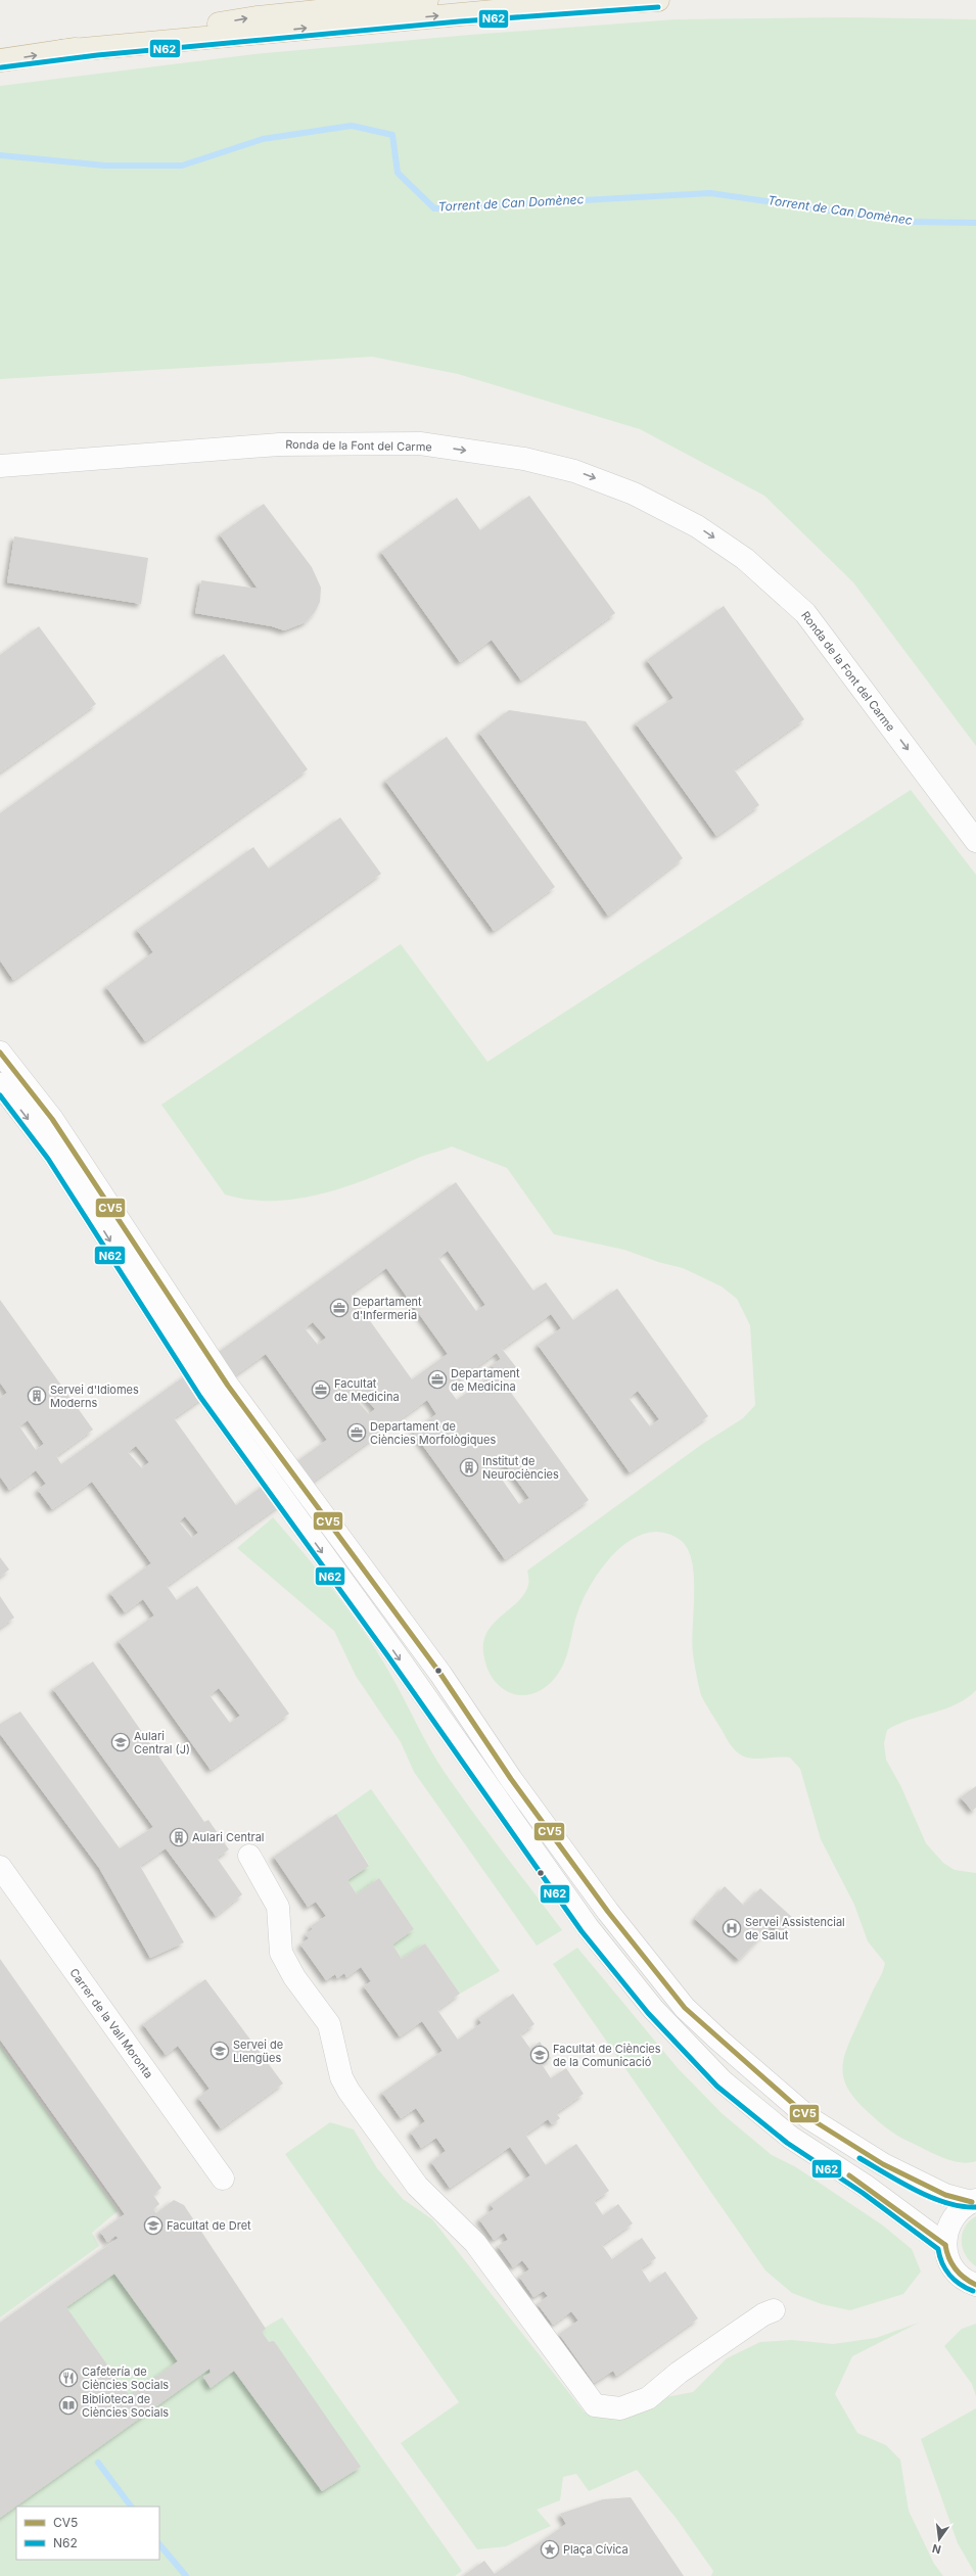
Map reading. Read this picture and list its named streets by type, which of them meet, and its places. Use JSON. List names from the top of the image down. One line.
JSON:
{"streets":{"street":["Ronda de la Font del Carme","Carrer de la Vall Moronta"]},"one_way":["Ronda de la Font del Carme"],"water":["Torrent de Can Domènec"],"places":{"office":["Departament d'Infermeria","Departament de Medicina","Facultat de Medicina","Departament de Ciències Morfològiques"],"building":["Servei d'Idiomes Moderns","Institut de Neurociències","Aulari Central"],"school or university":["Aulari Central (J)","Servei de Llengües","Facultat de Ciències de la Comunicació","Facultat de Dret"],"hospital":["Servei Assistencial de Salut"],"restaurant":["Cafetería de Ciències Socials"],"library":["Biblioteca de Ciències Socials"],"place":["Plaça Cívica"]},"lines":["transit line N62","transit line CV5"],"legend":["CV5","N62"],"north":"bottom"}
